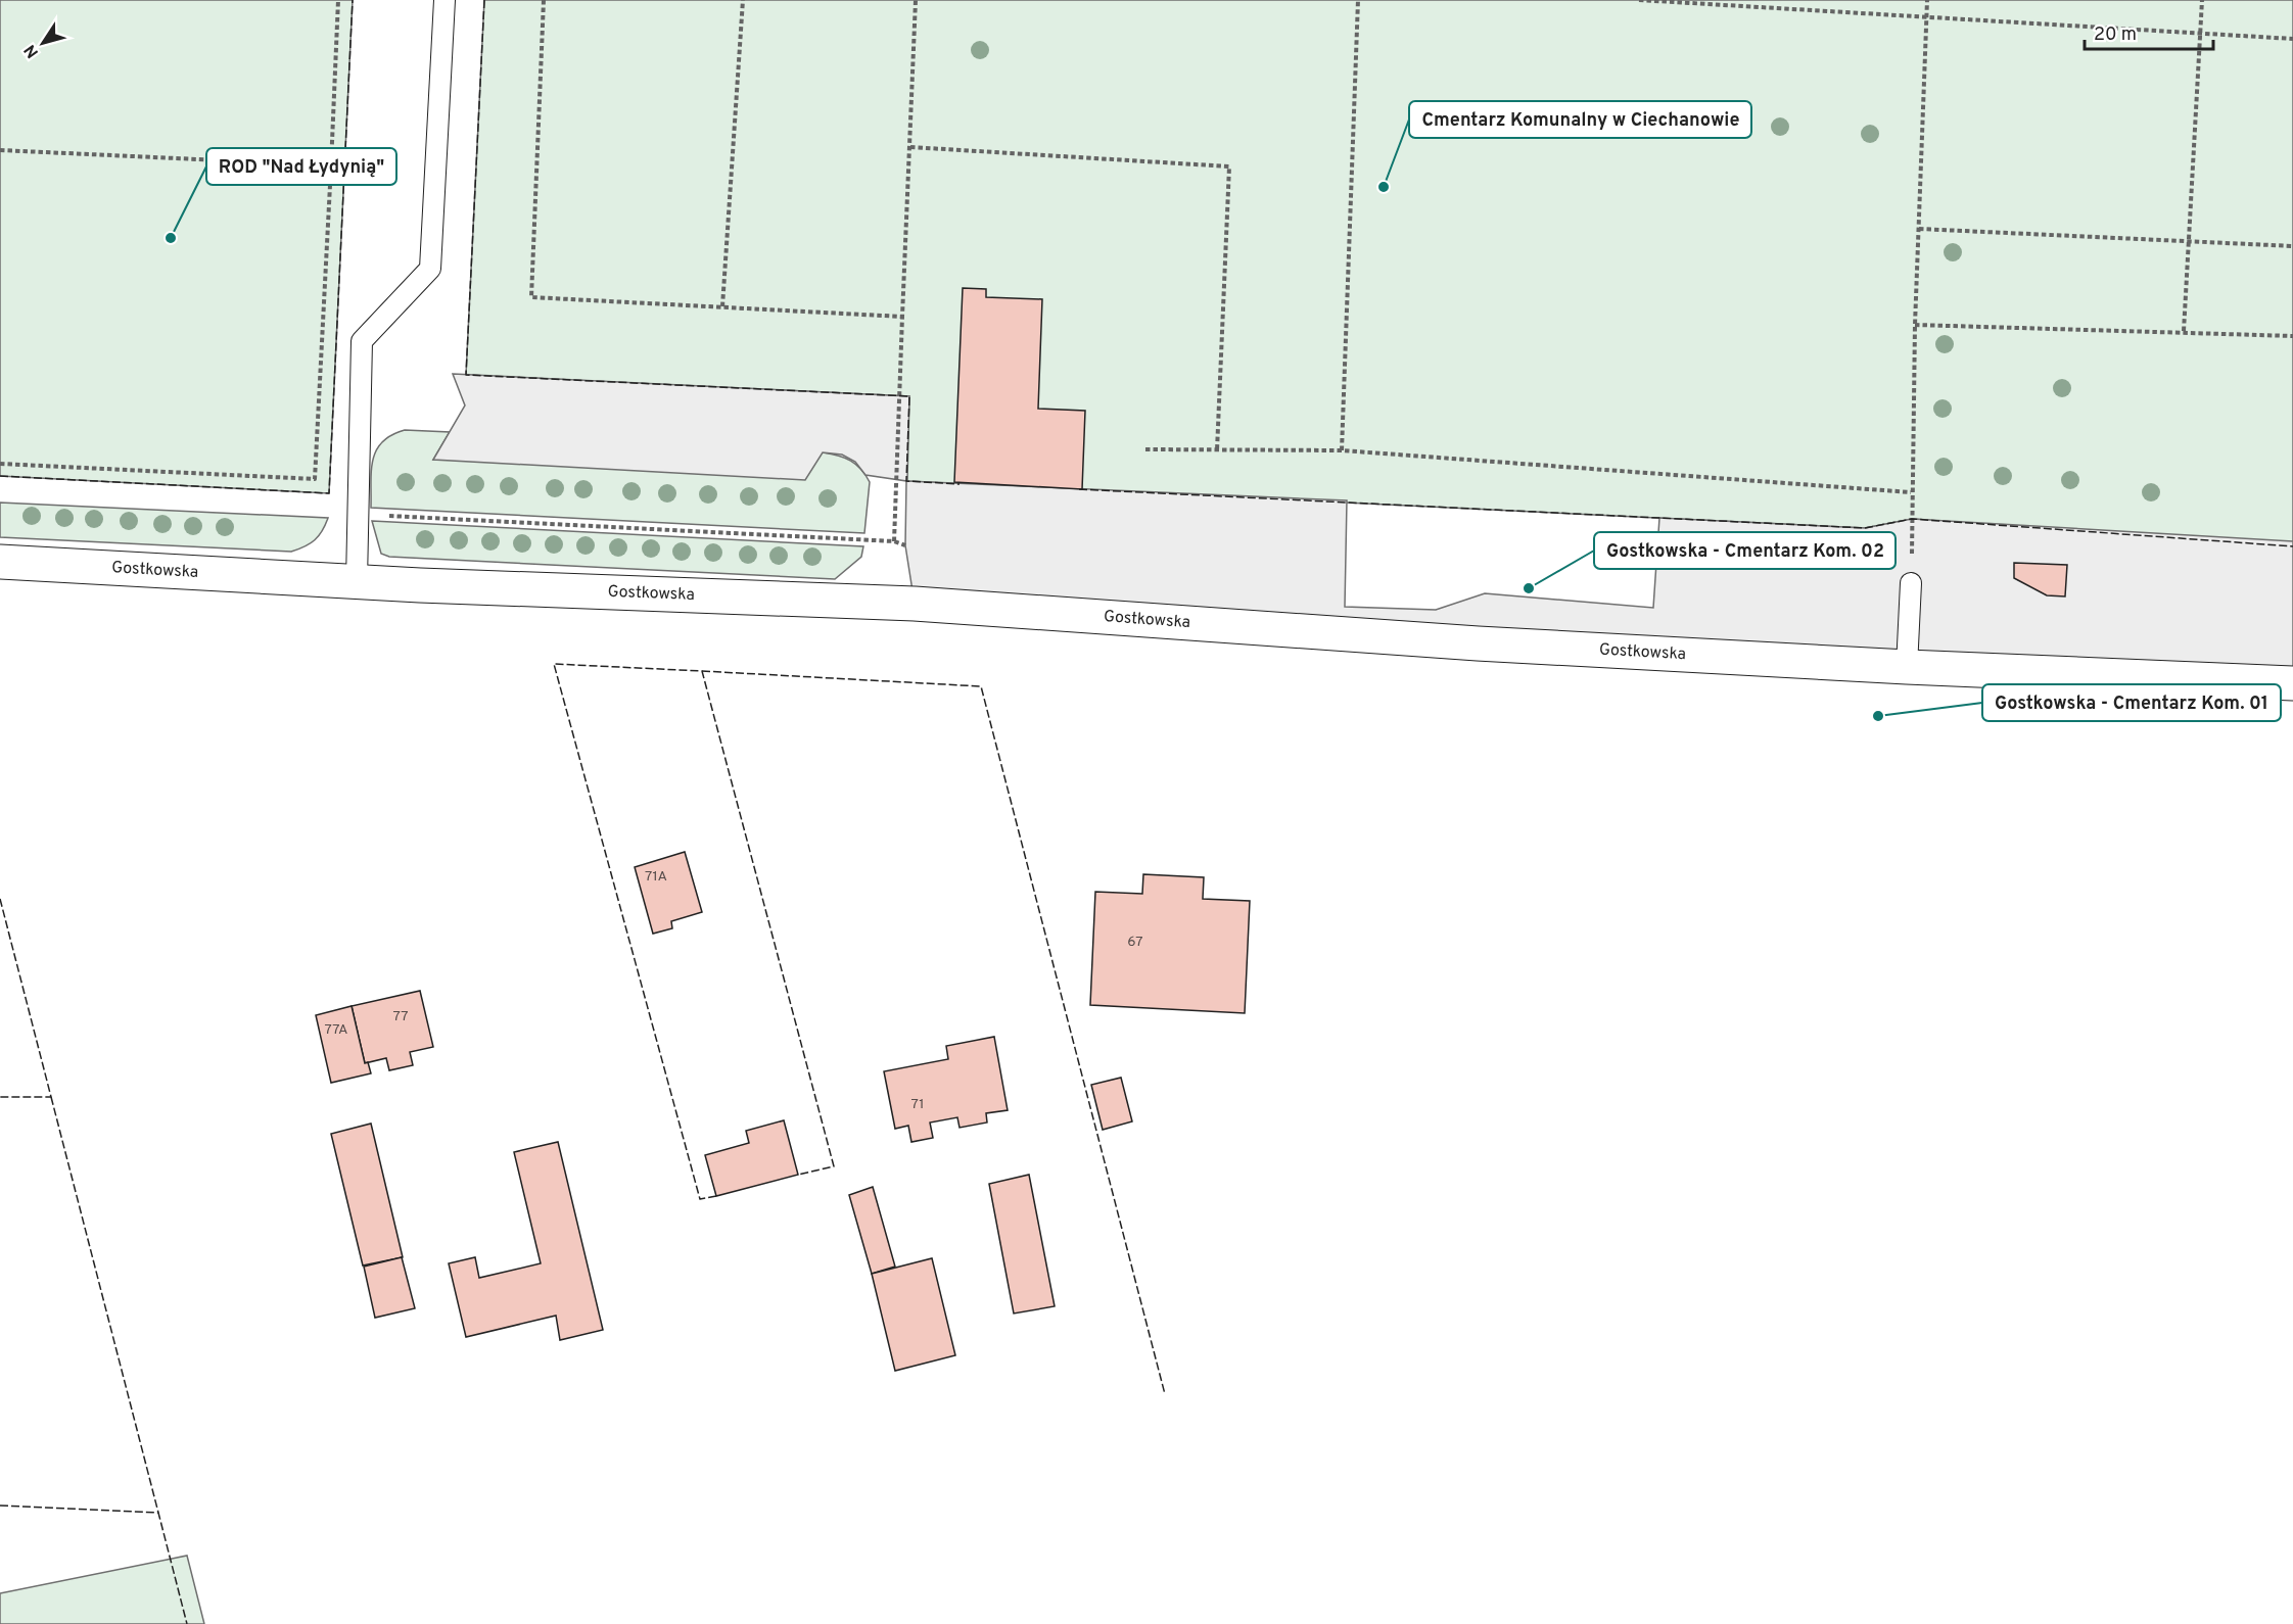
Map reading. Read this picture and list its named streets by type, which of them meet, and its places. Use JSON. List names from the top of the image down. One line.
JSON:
{"streets":{"street":["Gostkowska"]},"places":["Cmentarz Komunalny w Ciechanowie","ROD \"Nad Łydynią\"","Gostkowska - Cmentarz Kom. 02","Gostkowska - Cmentarz Kom. 01"],"house_numbers":["71A","67","77","77A","71"],"scale_bar":"20 m","north":"bottom left"}
